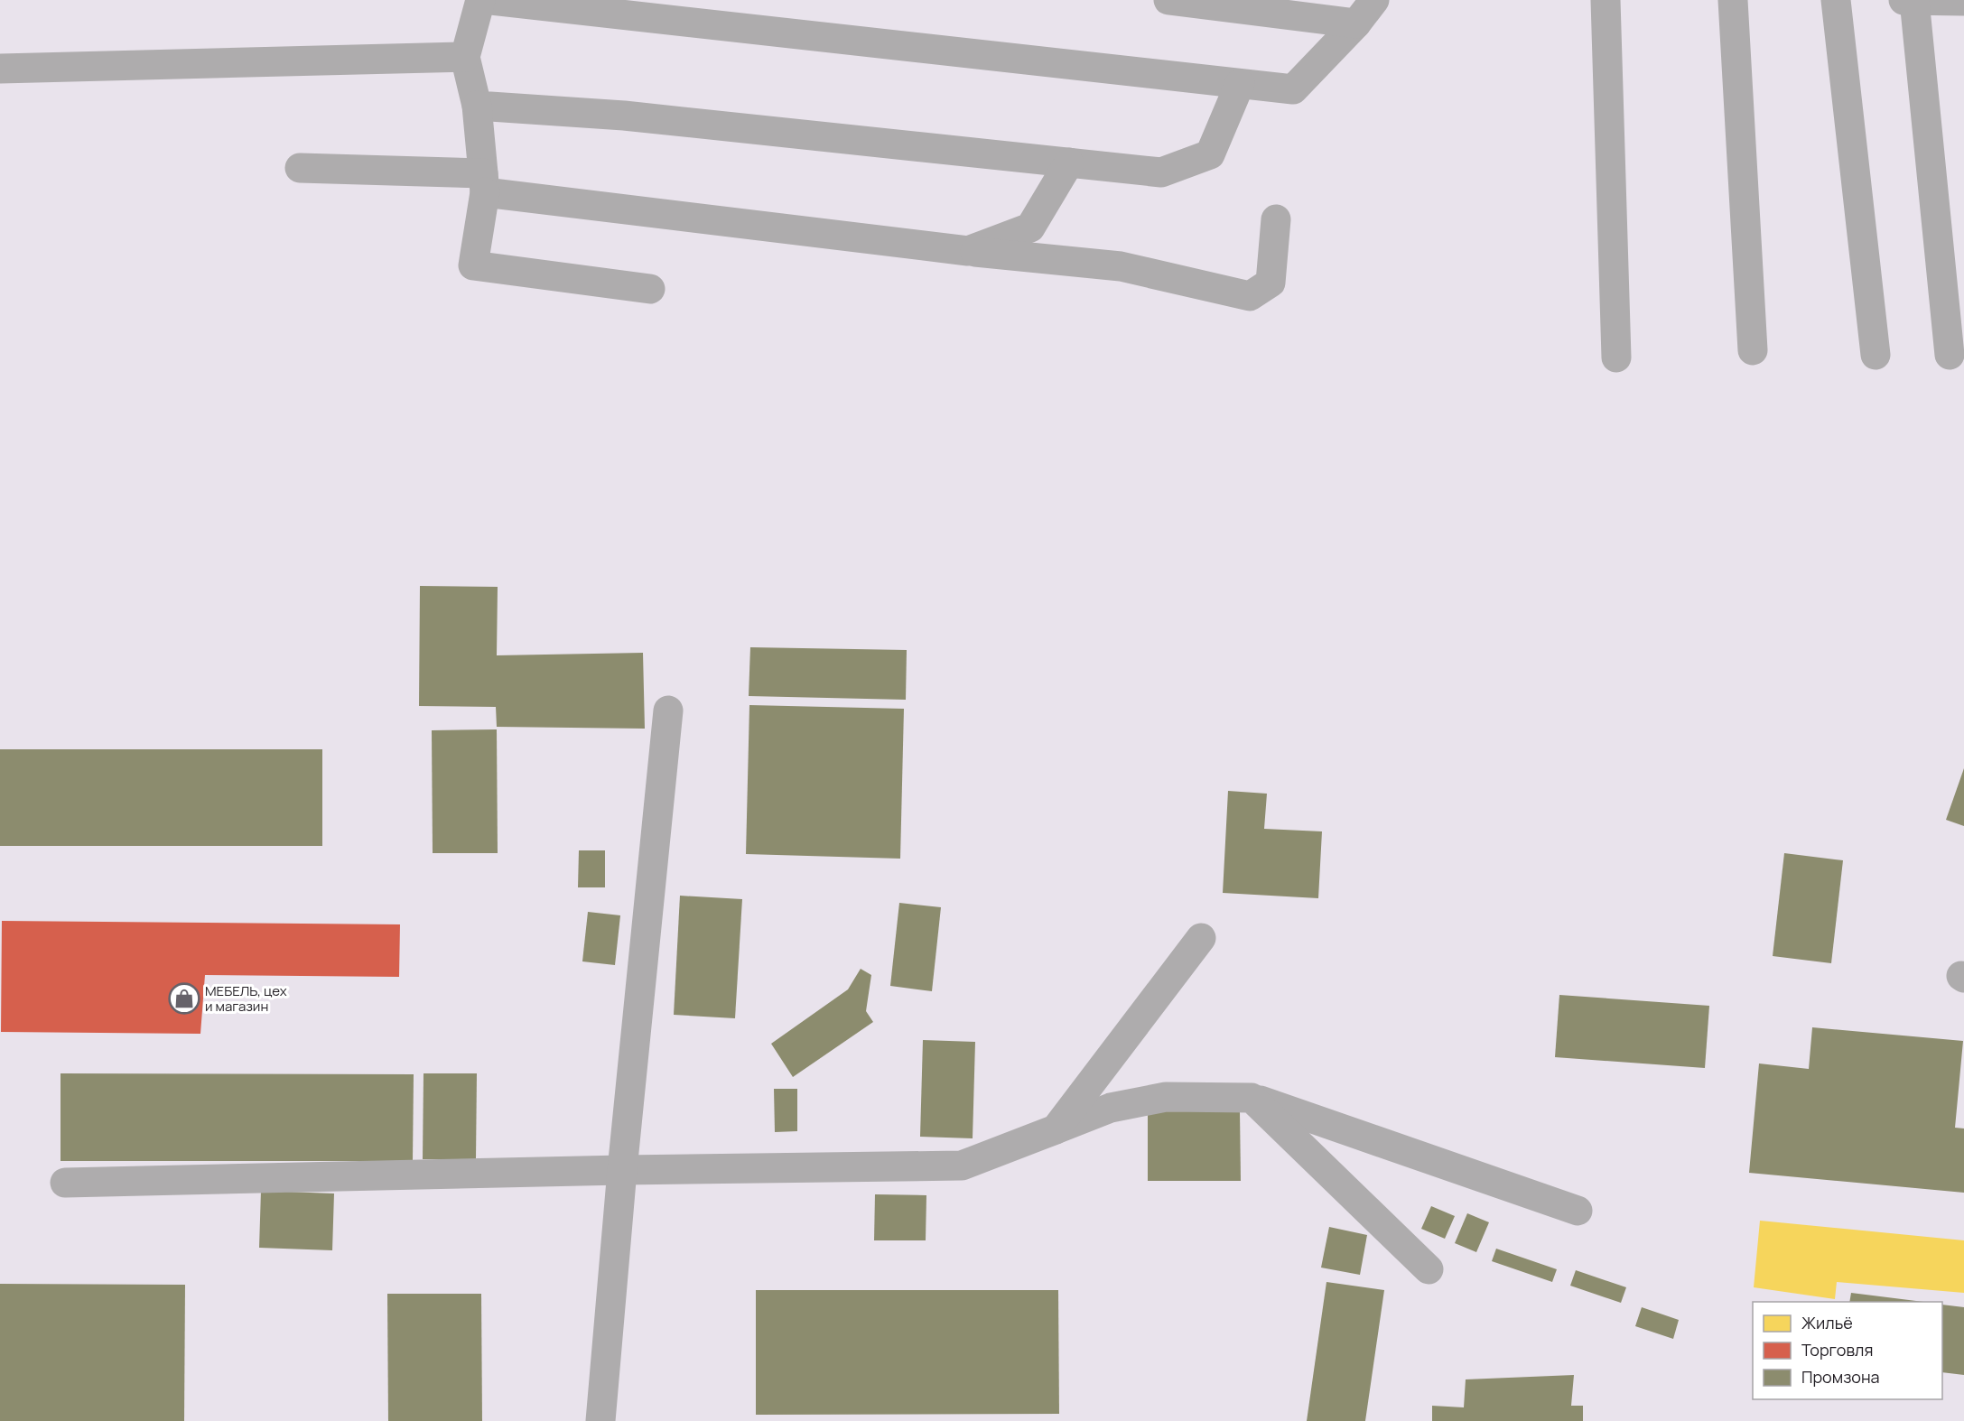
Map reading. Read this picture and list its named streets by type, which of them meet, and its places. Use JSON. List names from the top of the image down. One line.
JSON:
{"places":{"shop":["МЕБЕЛЬ, цех и магазин"]},"legend":["Жильё","Торговля","Промзона"]}
